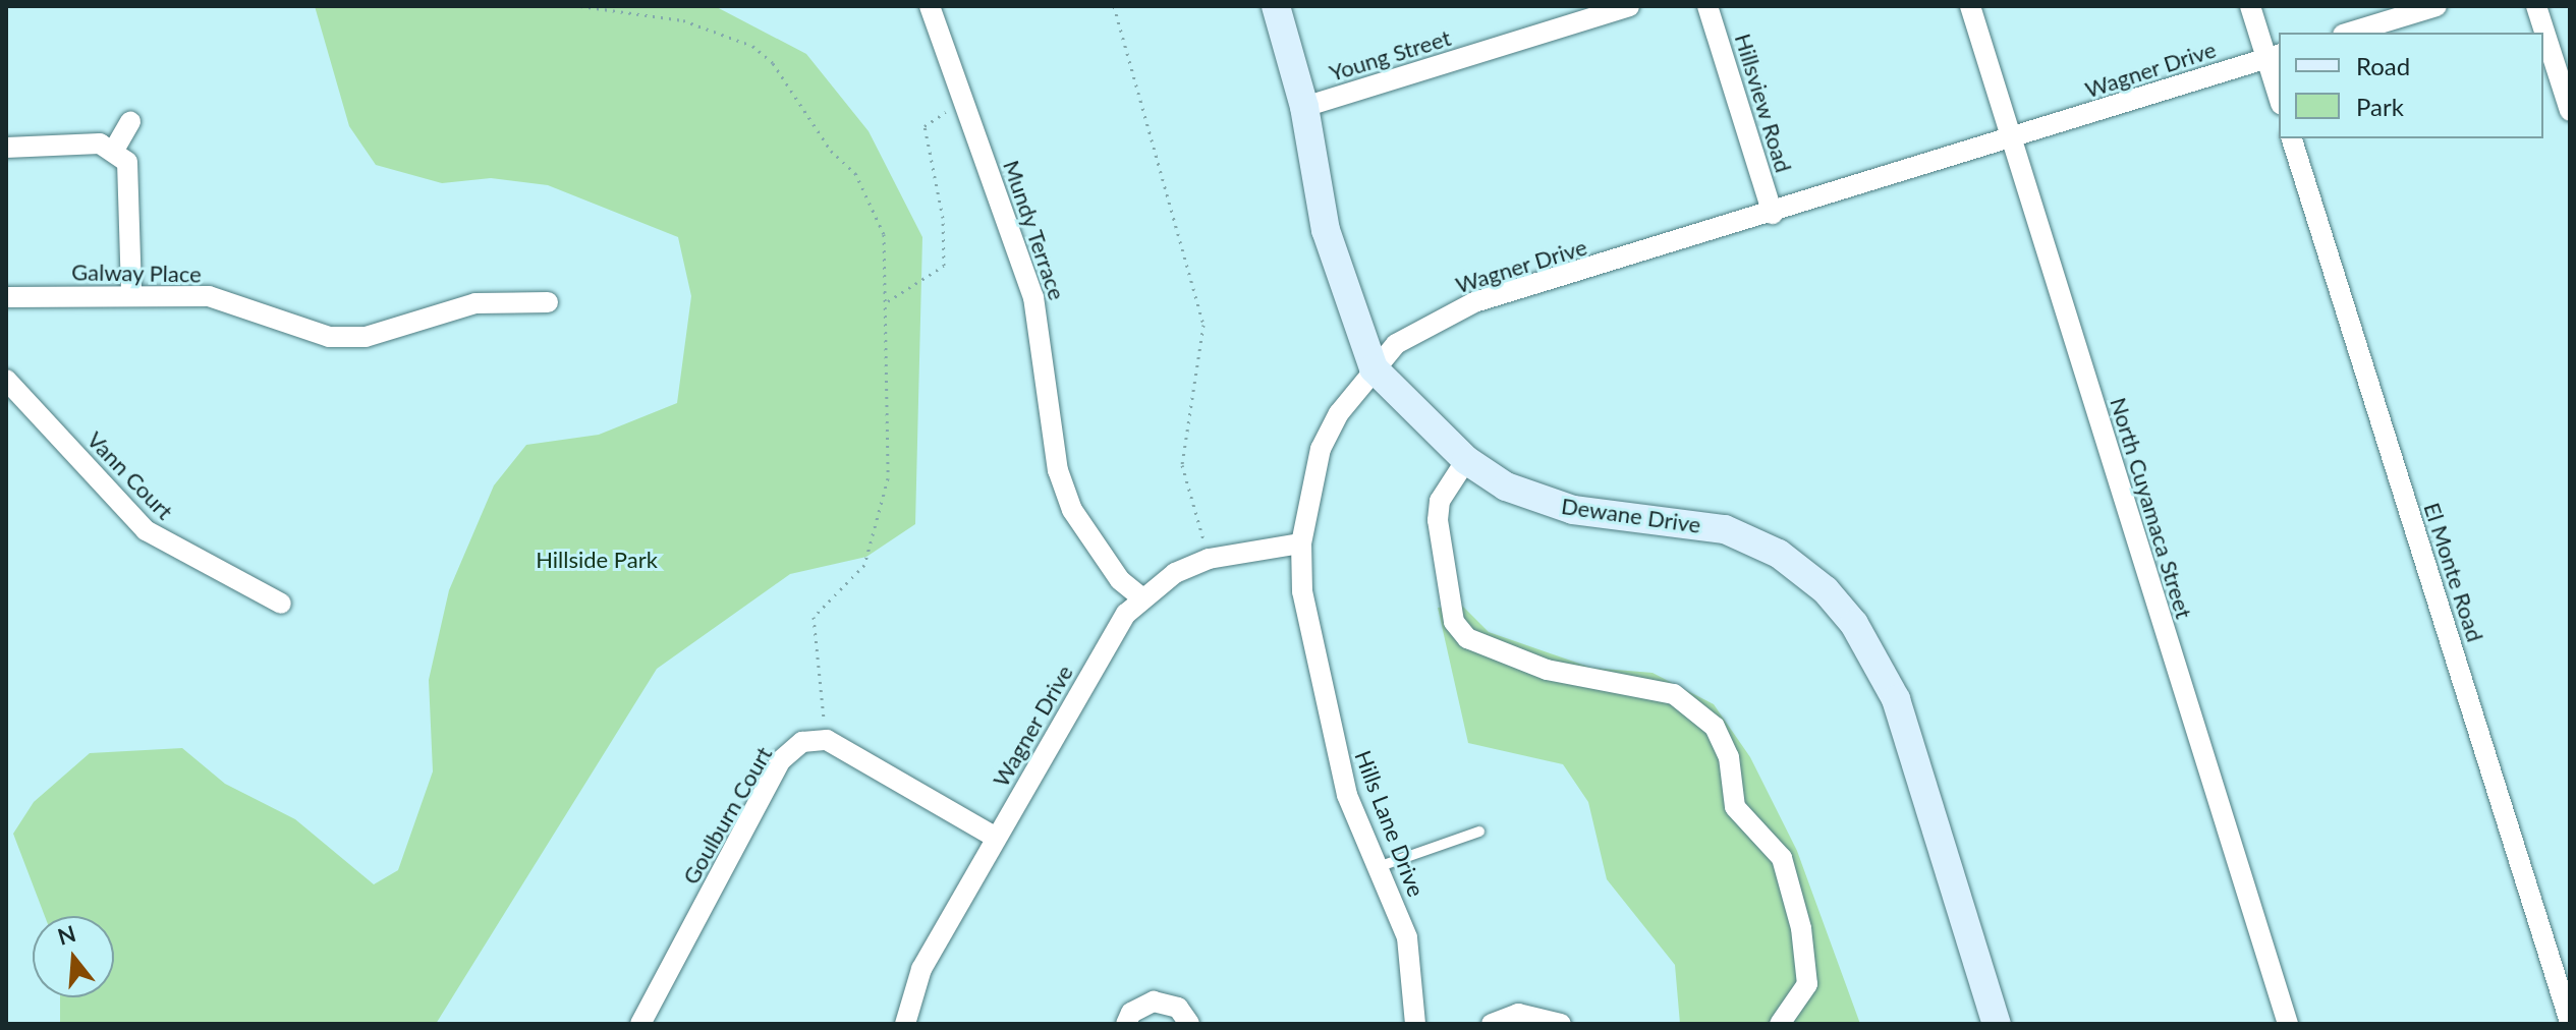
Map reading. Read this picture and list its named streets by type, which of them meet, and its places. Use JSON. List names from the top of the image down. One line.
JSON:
{"streets":{"street":["Young Street","Wagner Drive","Hillsview Road","Mundy Terrace","Galway Place","Vann Court","North Cuyamaca Street","Dewane Drive","El Monte Road","Goulburn Court","Hills Lane Drive"]},"crossings":[["Young Street","Dewane Drive"],["Wagner Drive","Hillsview Road"],["Wagner Drive","Mundy Terrace"],["Wagner Drive","North Cuyamaca Street"],["Wagner Drive","Dewane Drive"],["Wagner Drive","Hills Lane Drive"]],"parks":["Hillside Park"],"legend":["Road","Park"],"north":"top"}
